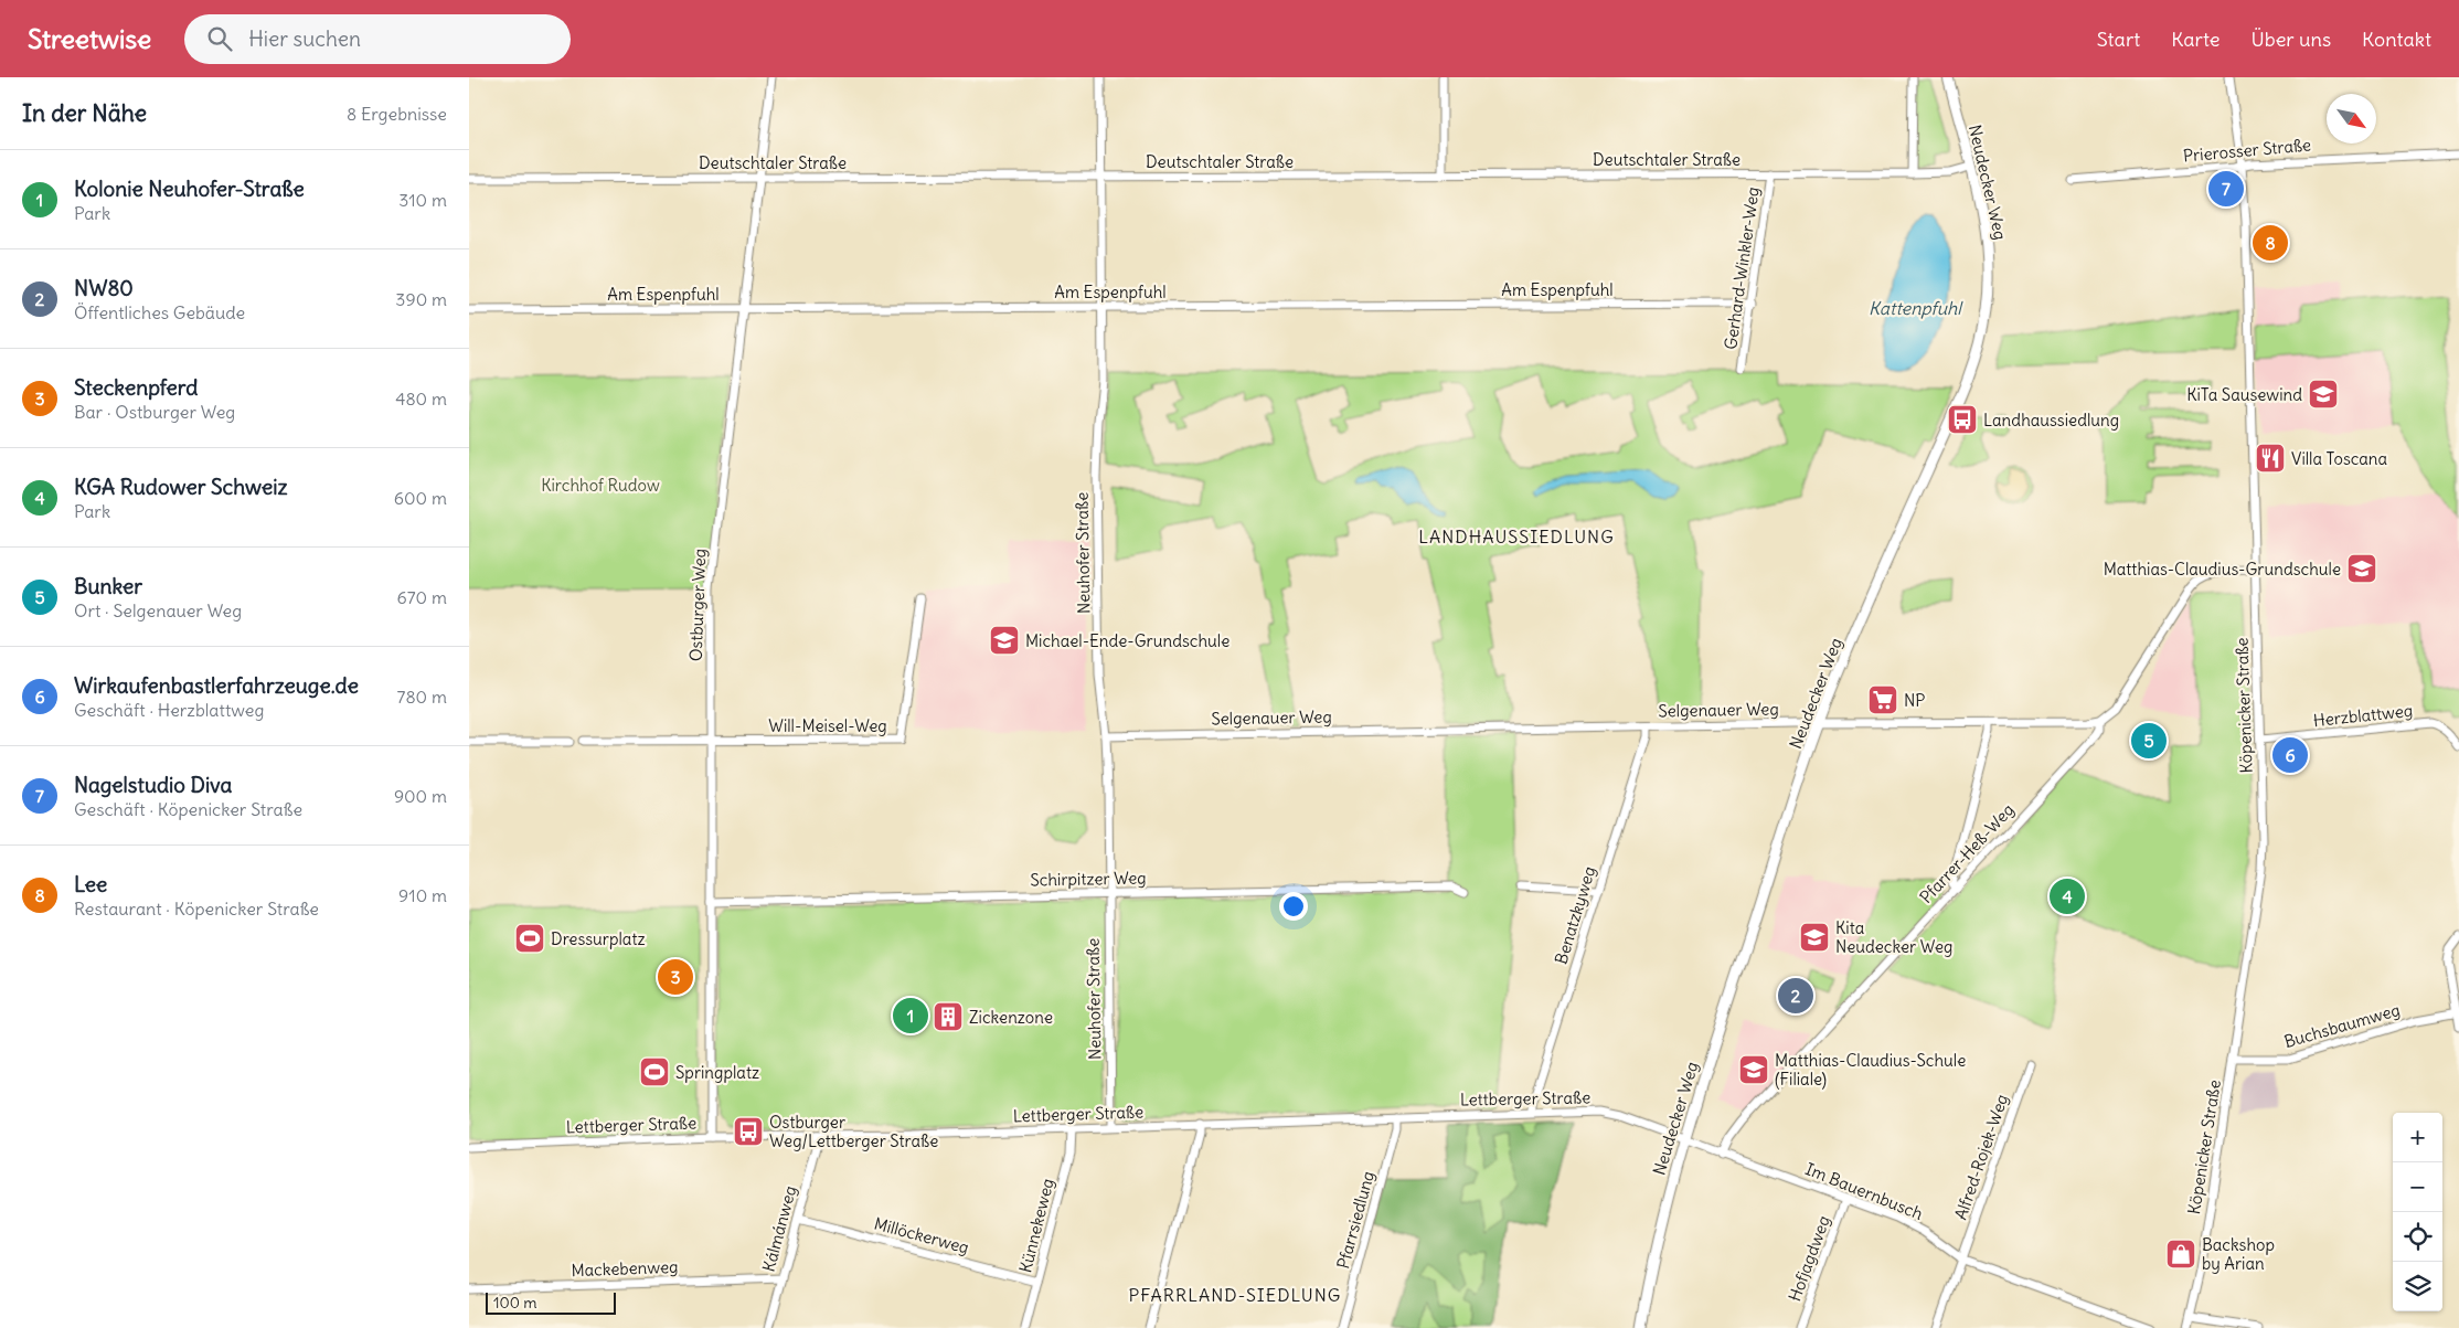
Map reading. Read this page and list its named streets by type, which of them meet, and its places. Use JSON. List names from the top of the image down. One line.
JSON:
{"streets":{"street":["Prierosser Straße","Deutschtaler Straße","Neudecker Weg","Gerhard-Winkler-Weg","Am Espenpfuhl","Neuhofer Straße","Ostburger Weg","Köpenicker Straße","Selgenauer Weg","Herzblattweg","Will-Meisel-Weg","Pfarrer-Heß-Weg","Schirpitzer Weg","Benatzkyweg","Buchsbaumweg","Lettberger Straße","Alfred-Rojek-Weg","Im Bauernbusch","Pfarrsiedlung","Künnekeweg","Kálmánweg","Millöckerweg","Hofjagdweg","Mackebenweg"]},"crossings":[["Prierosser Straße","Köpenicker Straße"],["Deutschtaler Straße","Neudecker Weg"],["Deutschtaler Straße","Gerhard-Winkler-Weg"],["Deutschtaler Straße","Neuhofer Straße"],["Deutschtaler Straße","Ostburger Weg"],["Neudecker Weg","Selgenauer Weg"],["Neudecker Weg","Lettberger Straße"],["Neudecker Weg","Im Bauernbusch"],["Gerhard-Winkler-Weg","Am Espenpfuhl"],["Am Espenpfuhl","Neuhofer Straße"],["Am Espenpfuhl","Ostburger Weg"],["Neuhofer Straße","Selgenauer Weg"],["Neuhofer Straße","Schirpitzer Weg"],["Neuhofer Straße","Lettberger Straße"],["Ostburger Weg","Will-Meisel-Weg"],["Ostburger Weg","Schirpitzer Weg"],["Ostburger Weg","Lettberger Straße"],["Köpenicker Straße","Herzblattweg"],["Köpenicker Straße","Buchsbaumweg"],["Selgenauer Weg","Pfarrer-Heß-Weg"],["Selgenauer Weg","Benatzkyweg"],["Pfarrer-Heß-Weg","Im Bauernbusch"],["Benatzkyweg","Lettberger Straße"],["Lettberger Straße","Im Bauernbusch"],["Lettberger Straße","Pfarrsiedlung"],["Lettberger Straße","Künnekeweg"],["Lettberger Straße","Kálmánweg"],["Alfred-Rojek-Weg","Im Bauernbusch"],["Im Bauernbusch","Hofjagdweg"],["Künnekeweg","Millöckerweg"],["Kálmánweg","Millöckerweg"],["Kálmánweg","Mackebenweg"]],"districts":["LANDHAUSSIEDLUNG","PFARRLAND-SIEDLUNG"],"water":["Kattenpfuhl"],"parks":["Kirchhof Rudow"],"places":{"school or university":["KiTa Sausewind","Matthias-Claudius-Grundschule","Michael-Ende-Grundschule","Kita Neudecker Weg","Matthias-Claudius-Schule (Filiale)"],"bus stop":["Landhaussiedlung","Ostburger Weg/Lettberger Straße"],"restaurant":["Villa Toscana"],"supermarket":["NP"],"sports":["Dressurplatz","Springplatz"],"building":["Zickenzone"],"shop":["Backshop by Arian"]},"scale_bar":"100 m","north":"bottom right","page":{"header":"Streetwise","search":"Hier suchen","nav":["Start","Karte","Über uns","Kontakt"],"heading":["In der Nähe","8 Ergebnisse"],"list":[{"mark":"1","name":"Kolonie Neuhofer-Straße","note":"Park","value":"310 m"},{"mark":"2","name":"NW80","note":"Öffentliches Gebäude","value":"390 m"},{"mark":"3","name":"Steckenpferd","note":"Bar · Ostburger Weg","value":"480 m"},{"mark":"4","name":"KGA Rudower Schweiz","note":"Park","value":"600 m"},{"mark":"5","name":"Bunker","note":"Ort · Selgenauer Weg","value":"670 m"},{"mark":"6","name":"Wirkaufenbastlerfahrzeuge.de","note":"Geschäft · Herzblattweg","value":"780 m"},{"mark":"7","name":"Nagelstudio Diva","note":"Geschäft · Köpenicker Straße","value":"900 m"},{"mark":"8","name":"Lee","note":"Restaurant · Köpenicker Straße","value":"910 m"}],"pins":["7","8","5","6","4","3","2","1"],"map_buttons":["+","−"],"scale":"100 m"}}
